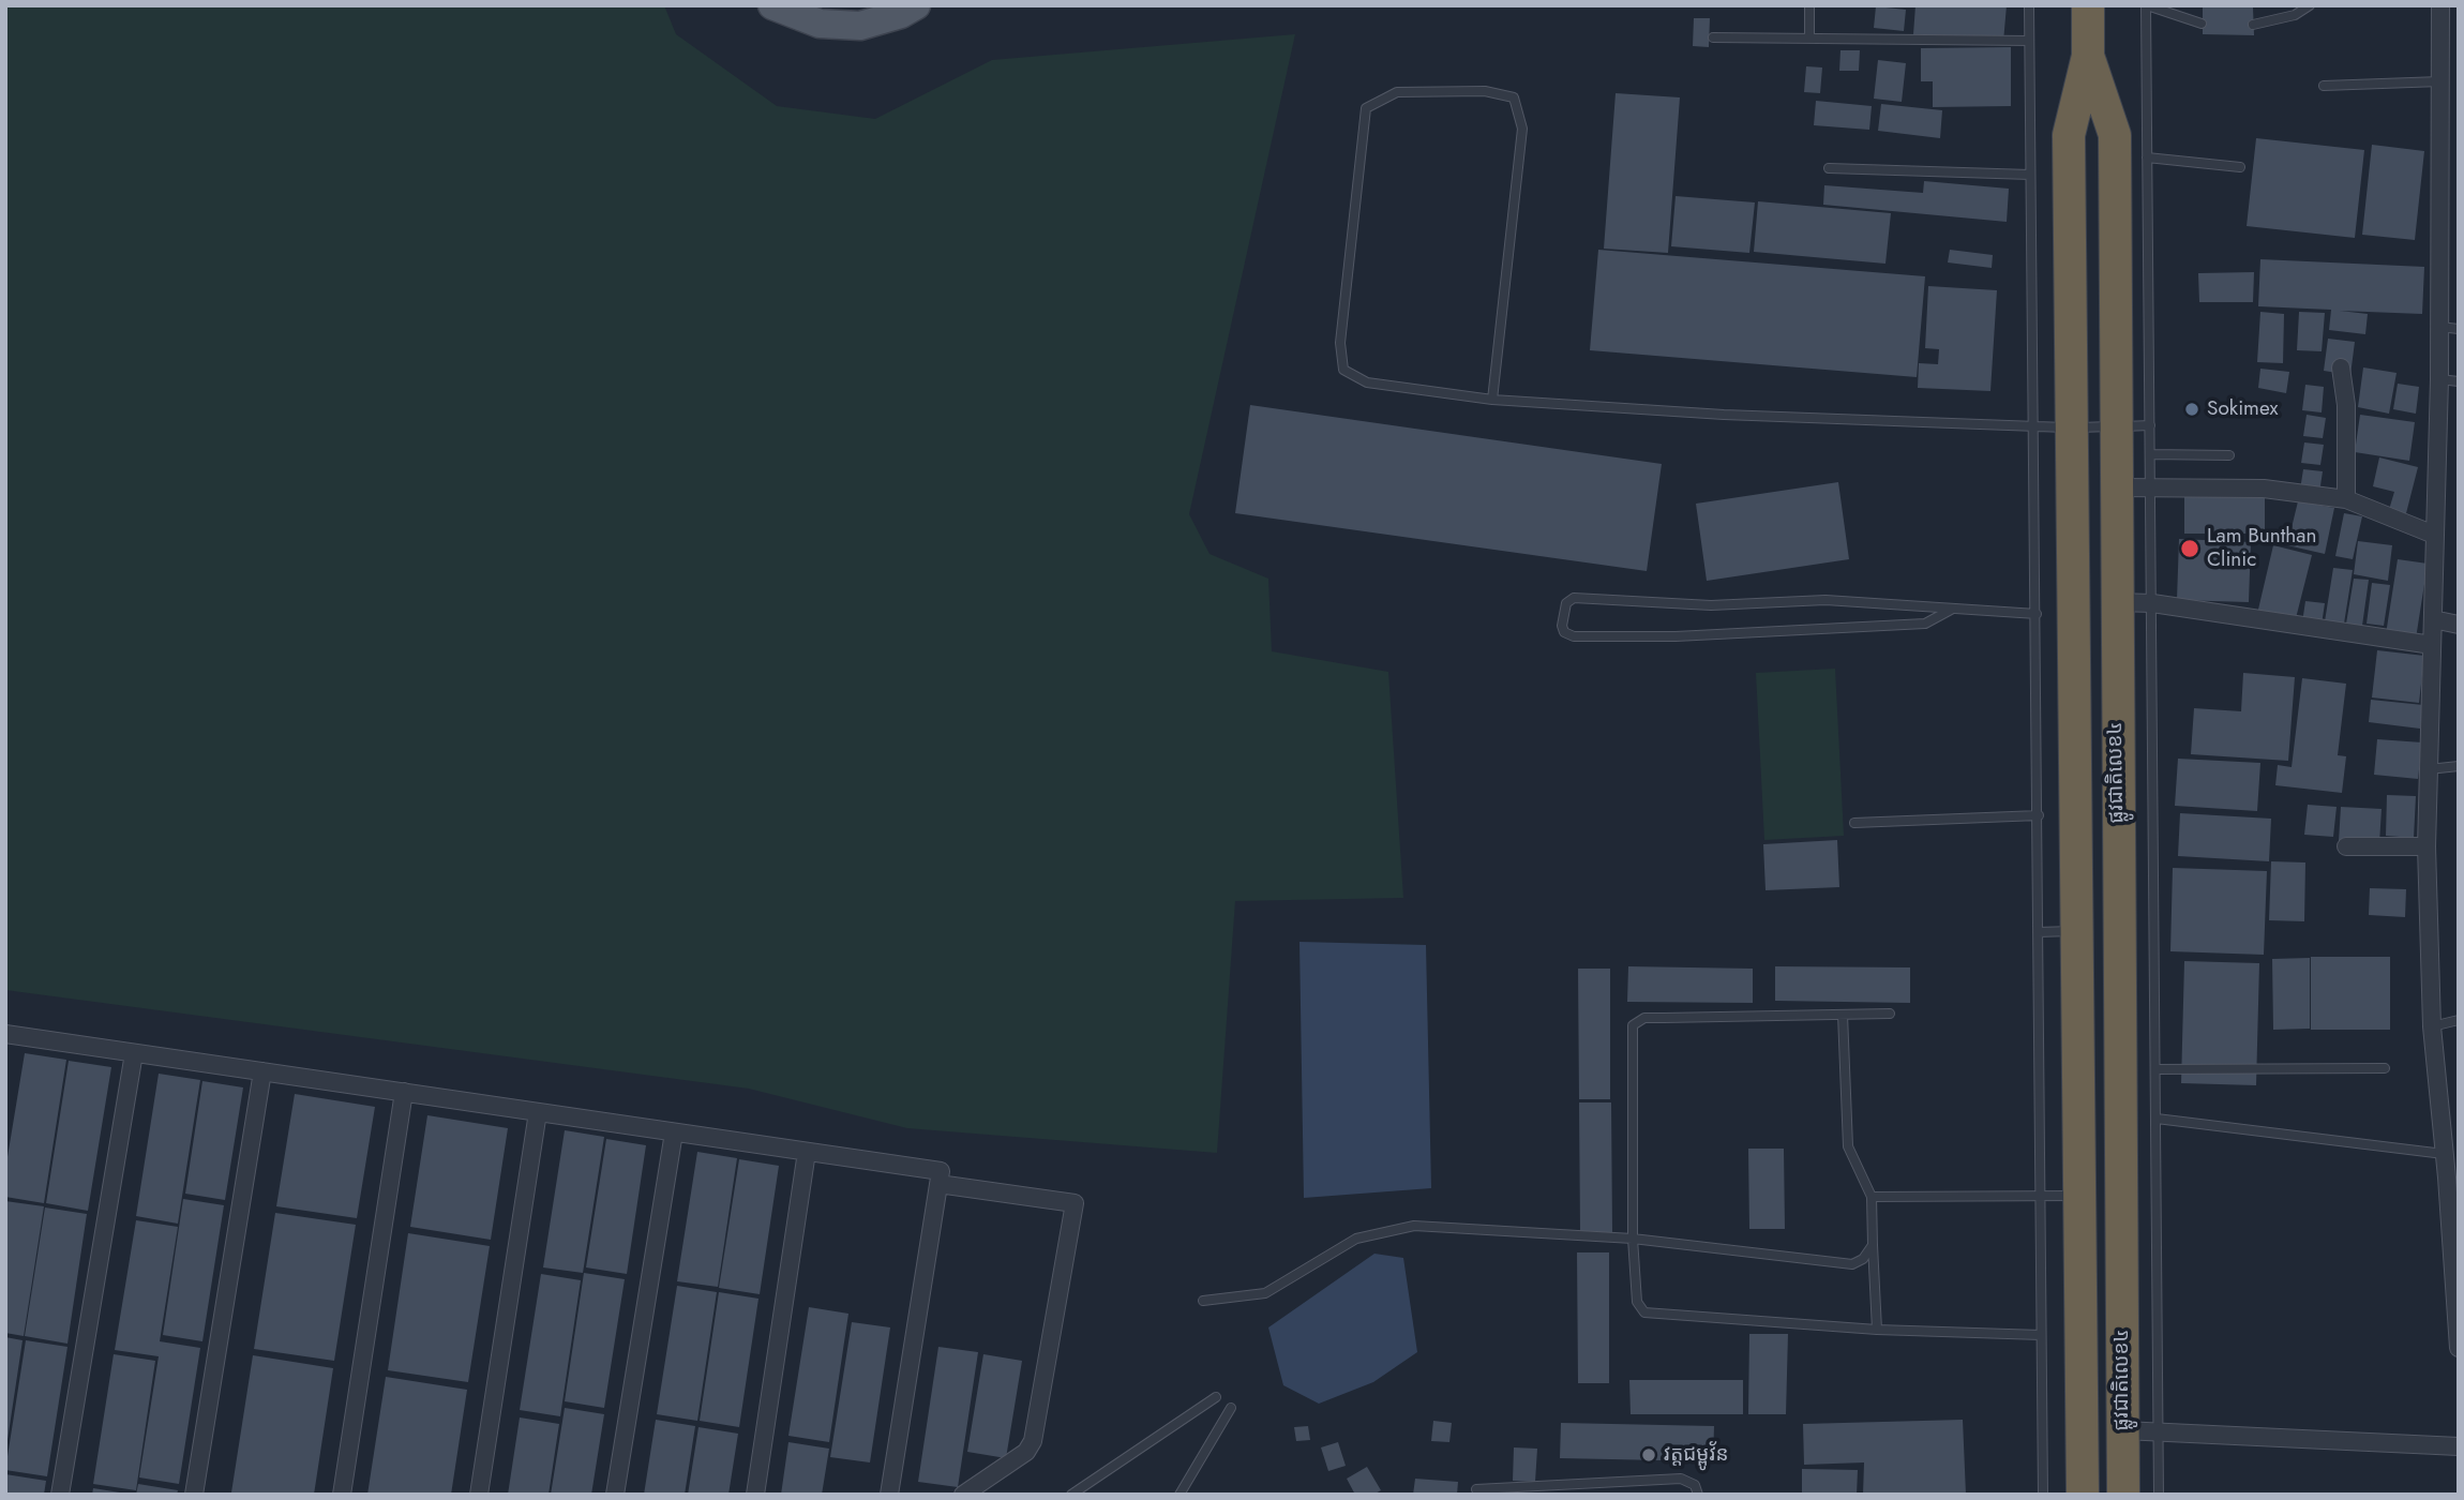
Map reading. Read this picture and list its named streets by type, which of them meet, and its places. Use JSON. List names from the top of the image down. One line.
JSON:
{"streets":{"highway":["ផ្លូវជាតិលេខ៤"]},"places":["Sokimex","Lam Bunthan Clinic","វត្តជម្ពូវ័ន"]}
